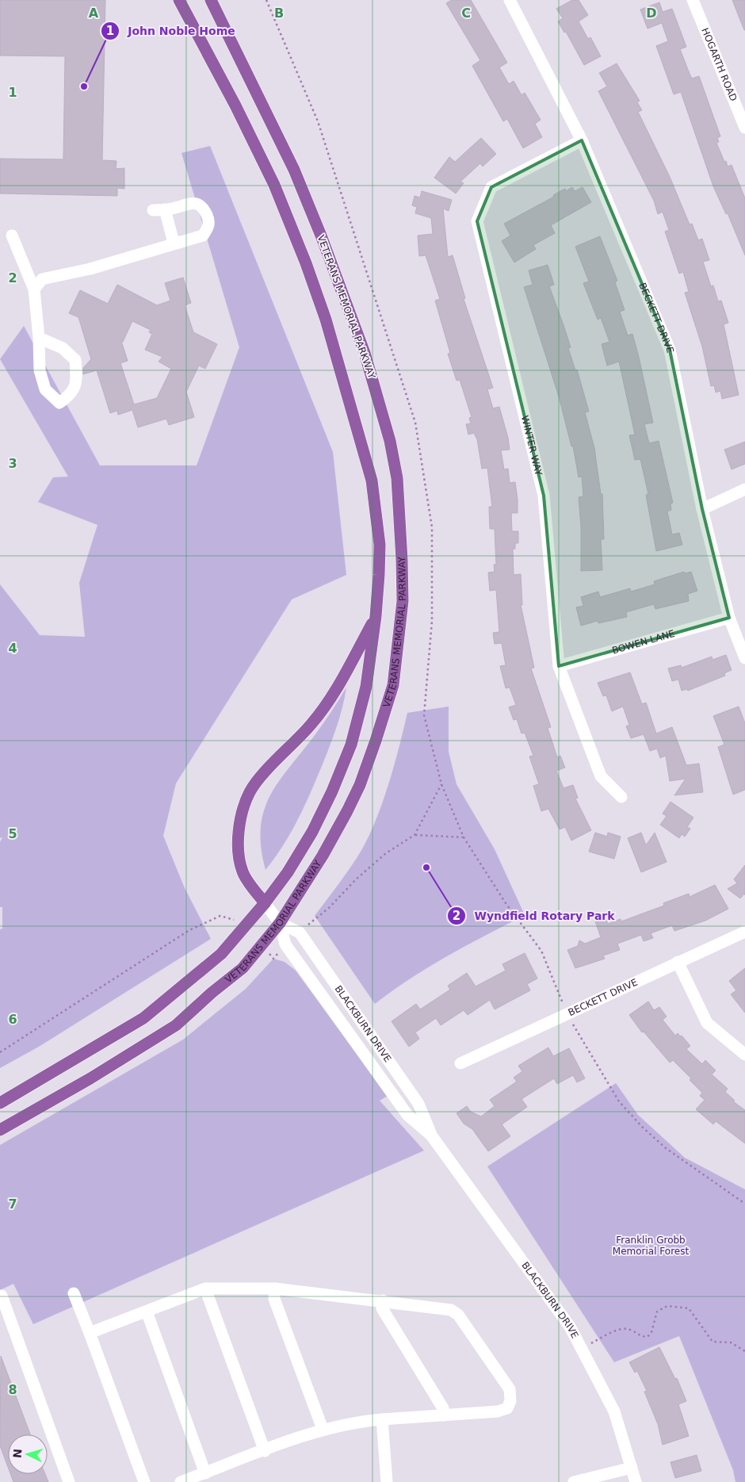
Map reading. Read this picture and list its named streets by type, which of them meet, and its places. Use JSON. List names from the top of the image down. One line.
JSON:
{"streets":{"main road":["VETERANS MEMORIAL PARKWAY"],"street":["HOGARTH ROAD","BECKETT DRIVE","WINTER WAY","BOWEN LANE","BLACKBURN DRIVE"]},"crossings":[["VETERANS MEMORIAL PARKWAY","BLACKBURN DRIVE"],["BECKETT DRIVE","WINTER WAY"],["BECKETT DRIVE","BOWEN LANE"],["WINTER WAY","BOWEN LANE"]],"parks":["Franklin Grobb Memorial Forest"],"places":["John Noble Home","Wyndfield Rotary Park"],"north":"left","grid":{"columns":["A","B","C","D"],"rows":["1","2","3","4","5","6","7","8"]}}
